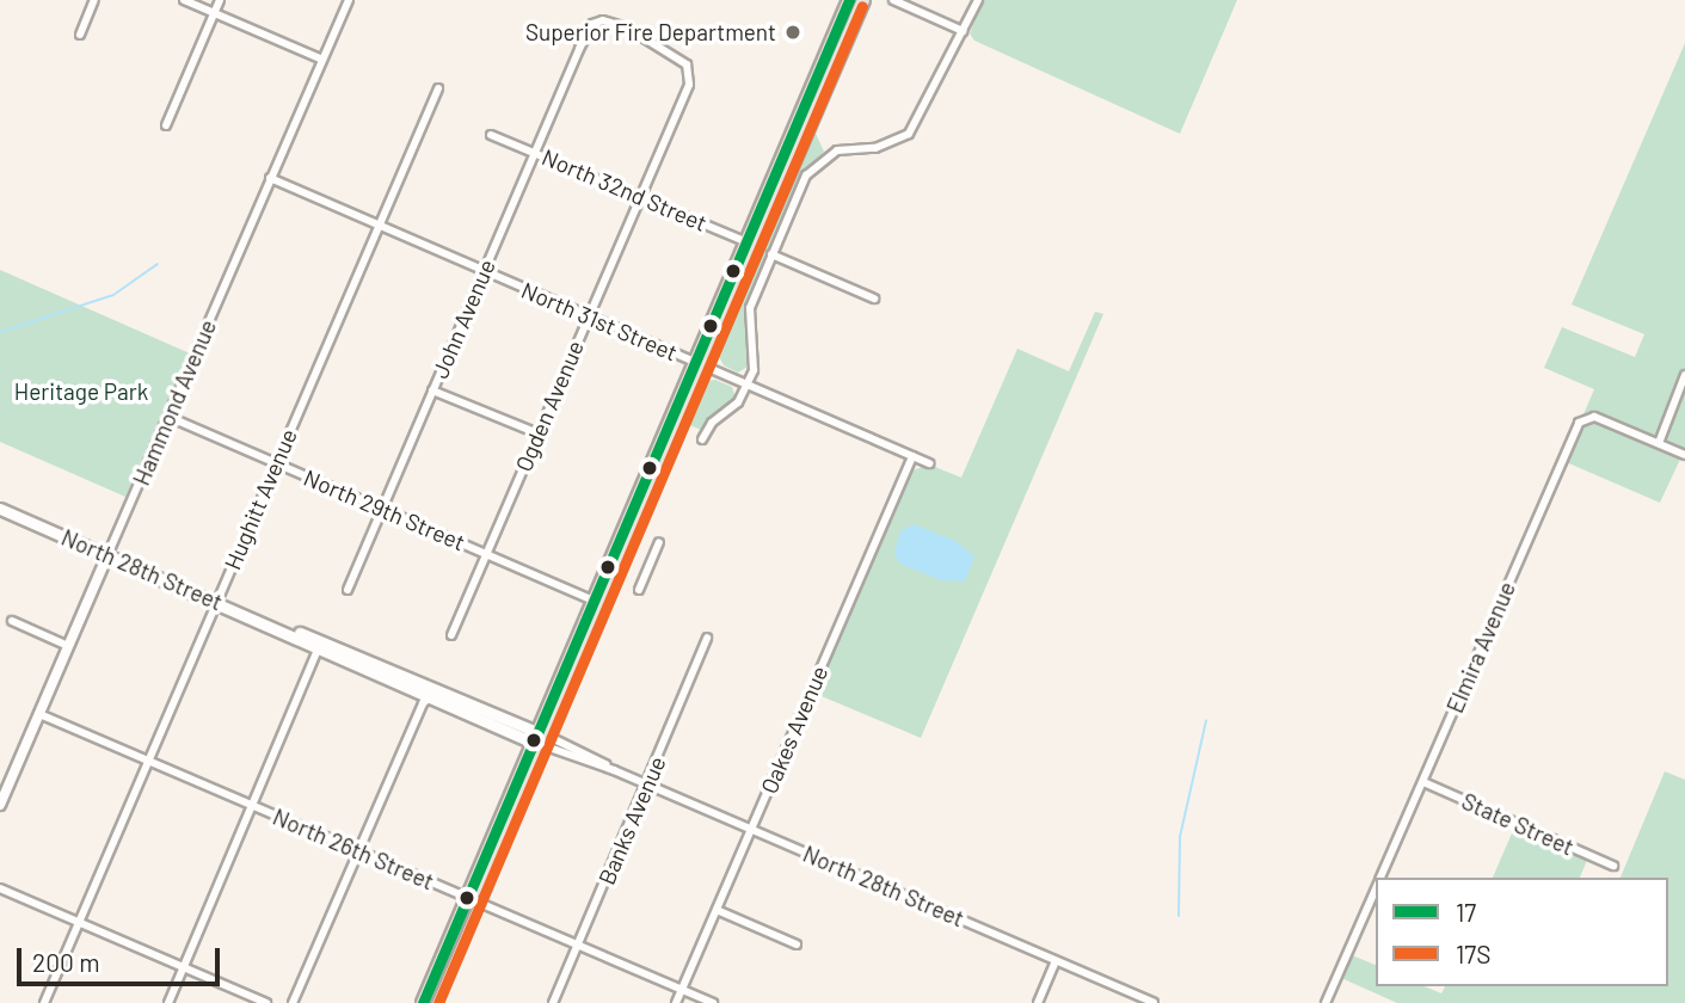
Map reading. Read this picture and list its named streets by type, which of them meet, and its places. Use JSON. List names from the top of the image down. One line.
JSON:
{"streets":{"main road":["North 28th Street"],"street":["North 32nd Street","John Avenue","North 31st Street","Hammond Avenue","Ogden Avenue","Hughitt Avenue","North 29th Street","Elmira Avenue","Oakes Avenue","Banks Avenue","State Street","North 26th Street"]},"crossings":[["North 32nd Street","John Avenue"],["North 32nd Street","Ogden Avenue"],["John Avenue","North 31st Street"],["John Avenue","Ogden Avenue"],["John Avenue","North 29th Street"],["North 31st Street","Hammond Avenue"],["North 31st Street","Ogden Avenue"],["North 31st Street","Hughitt Avenue"],["North 31st Street","Oakes Avenue"],["Hammond Avenue","North 29th Street"],["Hammond Avenue","North 28th Street"],["Hammond Avenue","North 26th Street"],["Ogden Avenue","North 29th Street"],["Hughitt Avenue","North 29th Street"],["Hughitt Avenue","North 28th Street"],["Hughitt Avenue","North 26th Street"],["North 28th Street","Oakes Avenue"],["North 28th Street","Banks Avenue"],["Elmira Avenue","State Street"],["Oakes Avenue","North 26th Street"],["Banks Avenue","North 26th Street"]],"parks":["Heritage Park"],"places":["Superior Fire Department"],"lines":["transit line 17","transit line 17S"],"legend":["17","17S"],"scale_bar":"200 m"}
